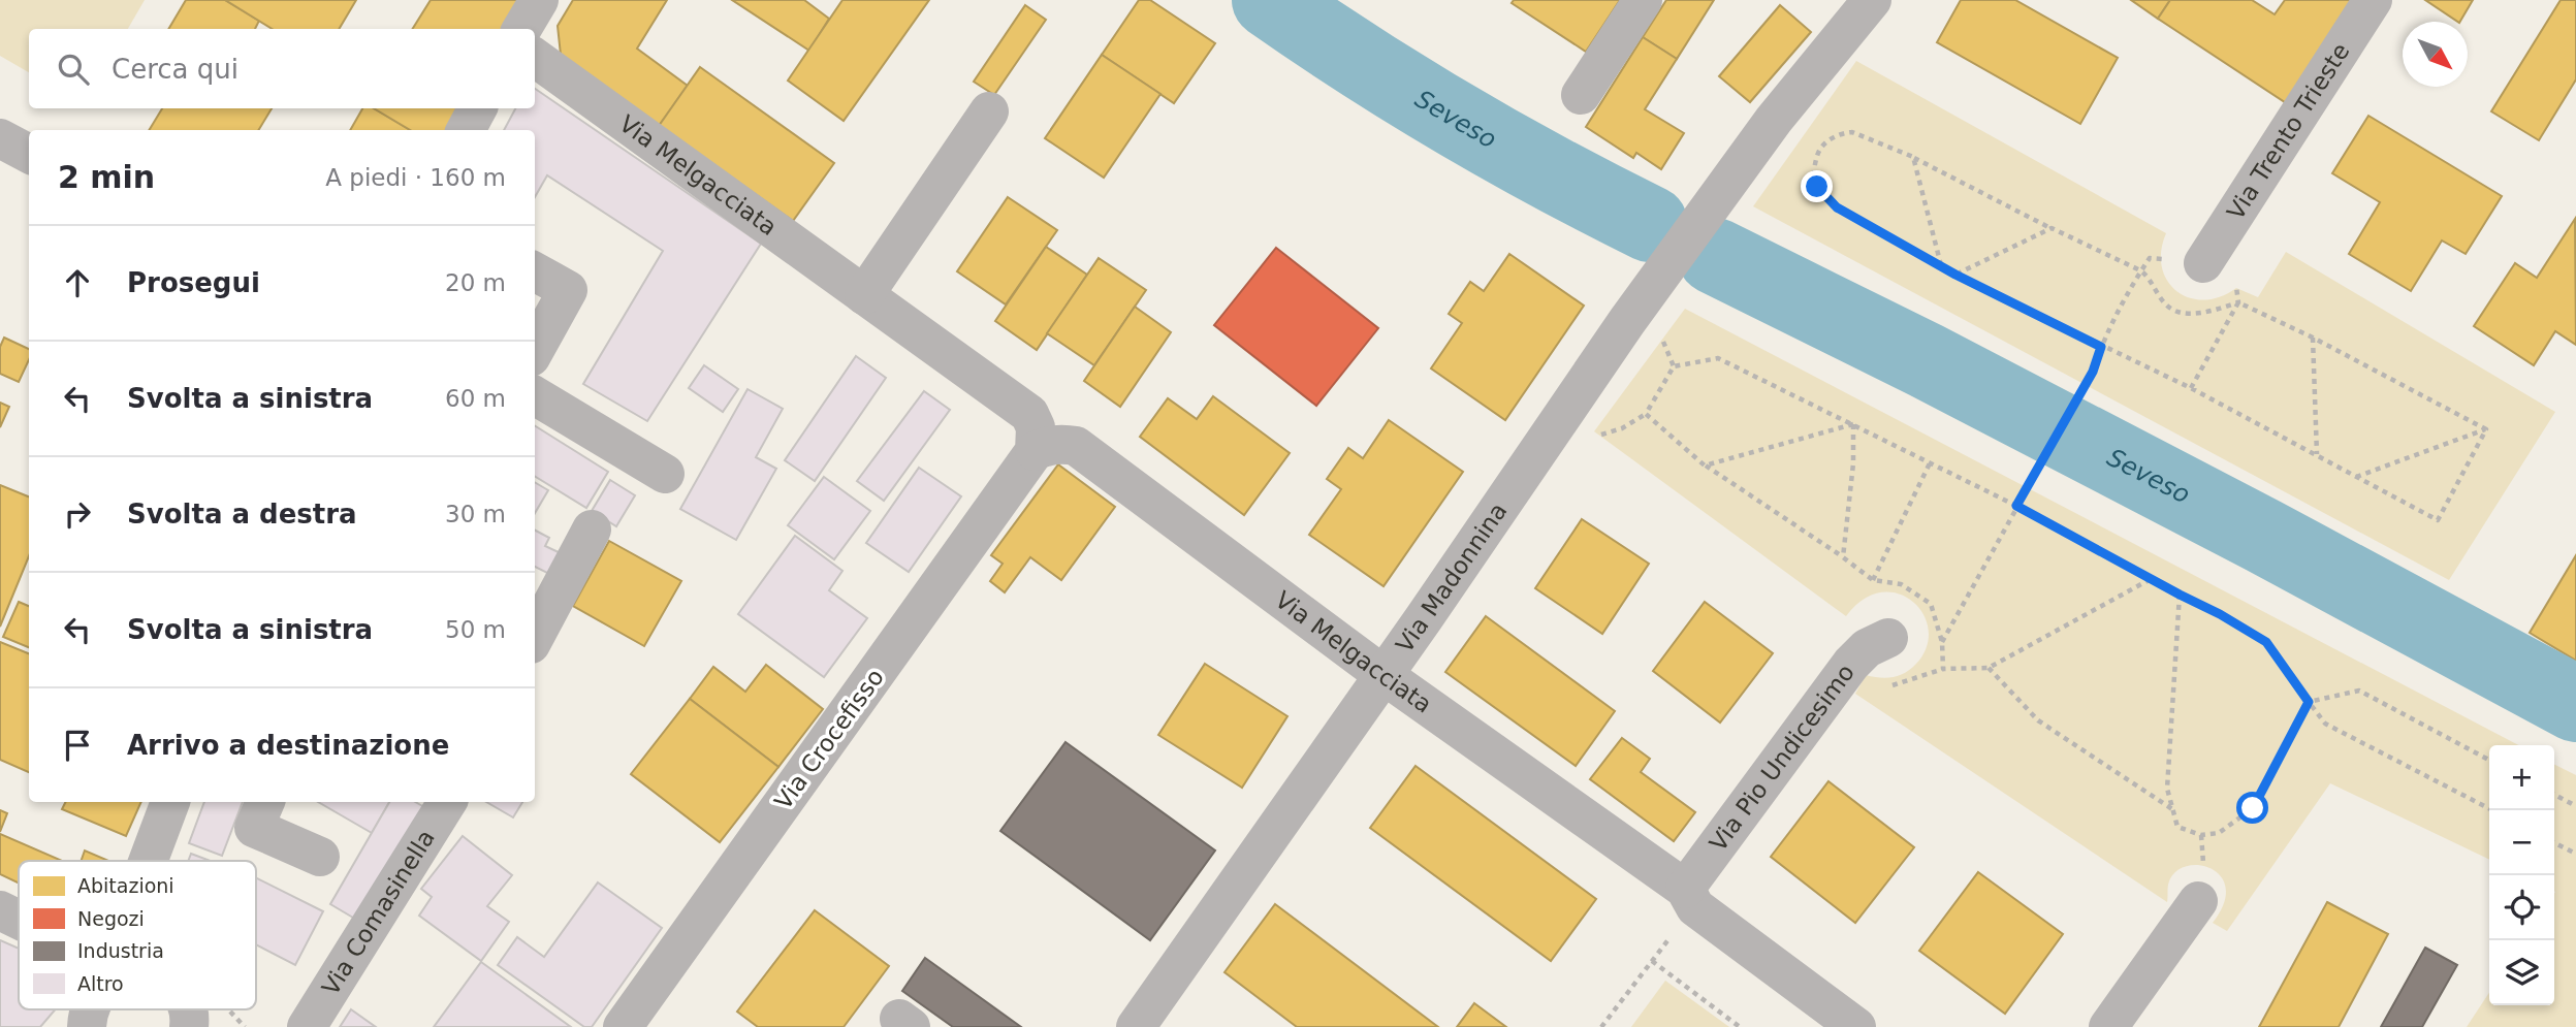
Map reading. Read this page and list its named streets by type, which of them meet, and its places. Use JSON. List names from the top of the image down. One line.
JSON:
{"streets":{"street":["Via Trento Trieste","Via Melgacciata","Via Madonnina","Via Crocefisso","Via Pio Undicesimo","Via Comasinella"]},"crossings":[["Via Melgacciata","Via Madonnina"],["Via Melgacciata","Via Crocefisso"],["Via Melgacciata","Via Pio Undicesimo"]],"water":["Seveso"],"legend":["Abitazioni","Negozi","Industria","Altro"],"north":"bottom right","page":{"search":"Cerca qui","heading":["2 min","A piedi · 160 m"],"list":[["Prosegui","20 m"],["Svolta a sinistra","60 m"],["Svolta a destra","30 m"],["Svolta a sinistra","50 m"],"Arrivo a destinazione"],"map_buttons":["+","−"]}}
